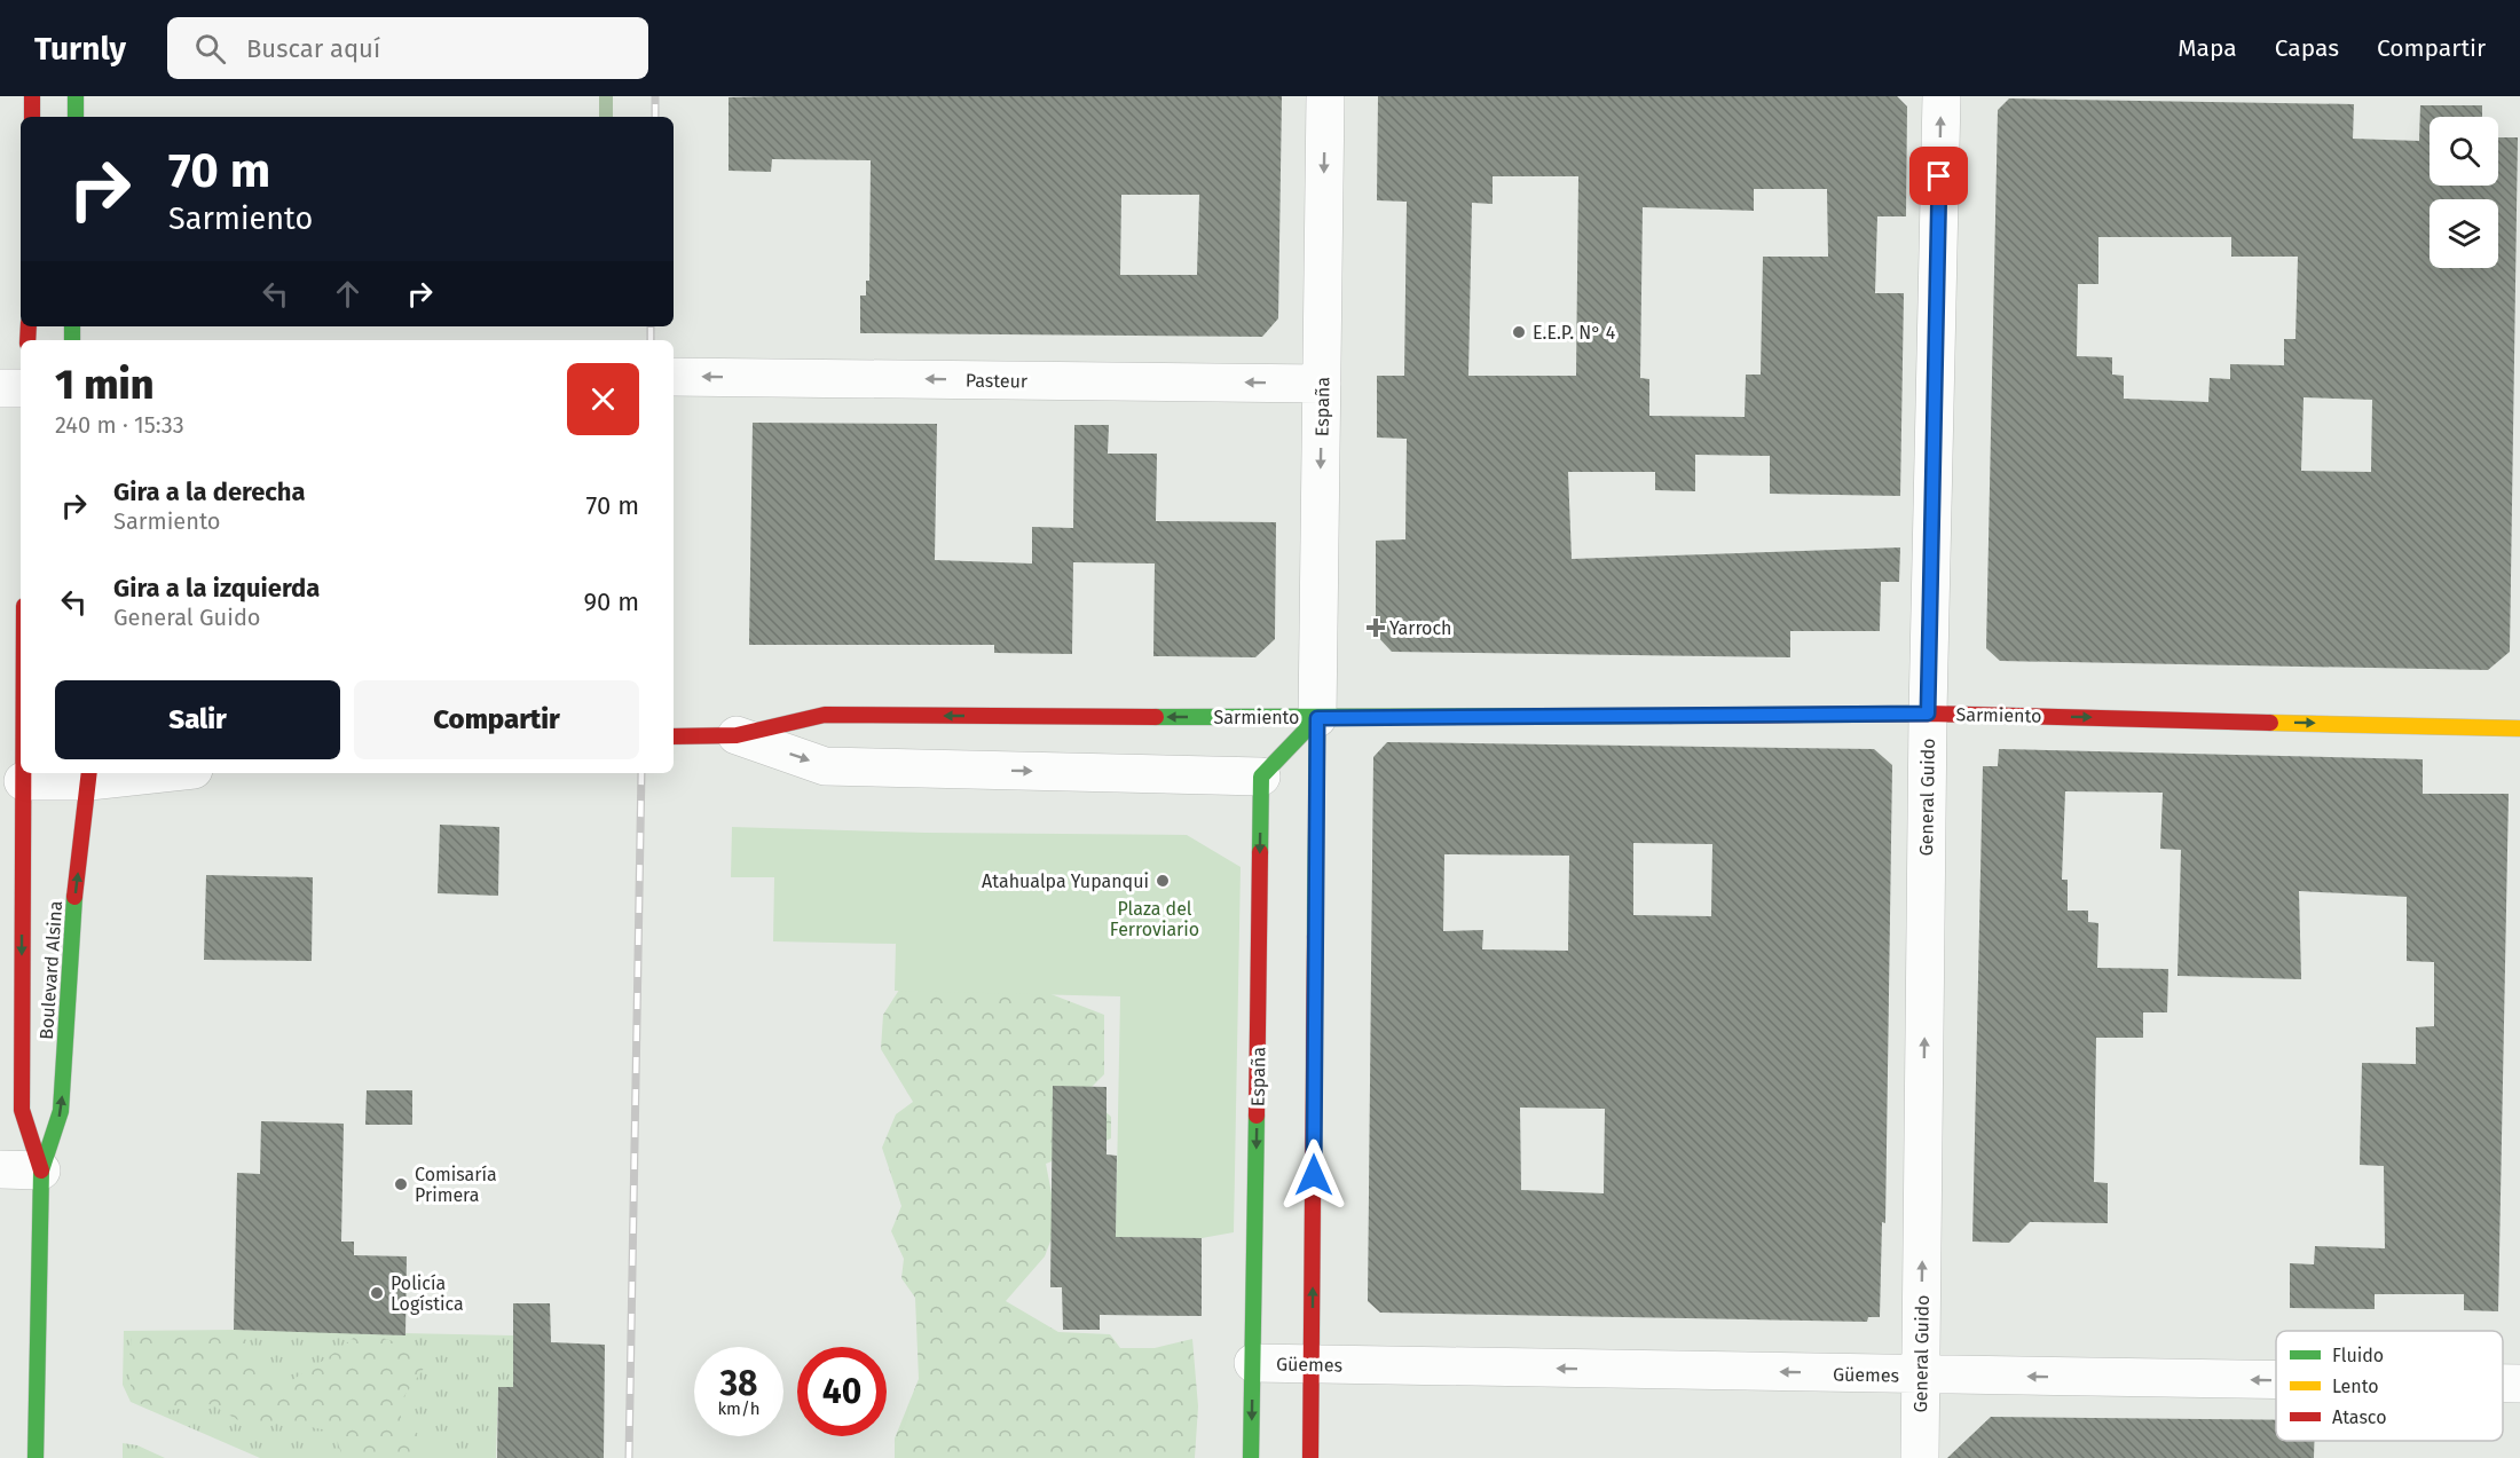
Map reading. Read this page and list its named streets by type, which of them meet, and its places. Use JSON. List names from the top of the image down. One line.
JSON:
{"streets":{"street":["Pasteur","España","Sarmiento","General Guido","Boulevard Alsina","Güemes"]},"crossings":[["Pasteur","España"],["España","Sarmiento"],["España","Güemes"],["Sarmiento","General Guido"],["General Guido","Güemes"]],"one_way":["Pasteur","General Guido","Güemes"],"parks":["Plaza del Ferroviario"],"places":{"other":["E.E.P. N° 4","Atahualpa Yupanqui","Comisaría Primera","Policía Logística"],"health":["Yarroch"]},"legend":["Fluido","Lento","Atasco"],"page":{"header":"Turnly","search":"Buscar aquí","nav":["Mapa","Capas","Compartir"],"turn":["70 m","Sarmiento"],"heading":["1 min","240 m · 15:33"],"list":[{"name":"Gira a la derecha","note":"Sarmiento","value":"70 m"},{"name":"Gira a la izquierda","note":"General Guido","value":"90 m"}],"buttons":["Salir","Compartir"],"speed":"38 km/h","limit":"40"}}
